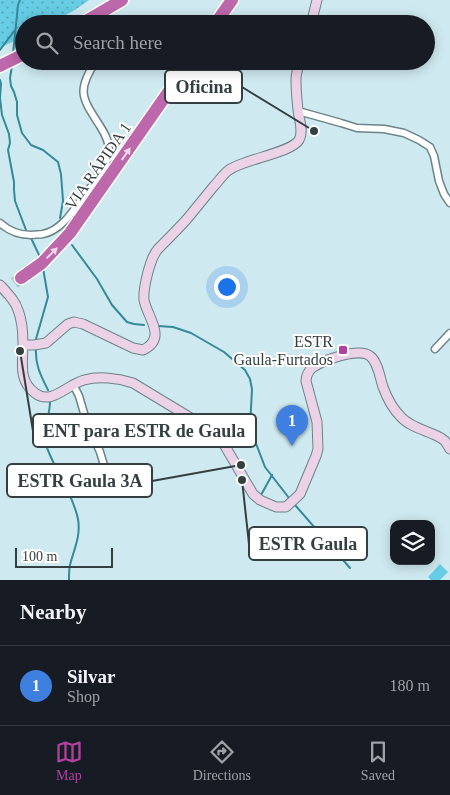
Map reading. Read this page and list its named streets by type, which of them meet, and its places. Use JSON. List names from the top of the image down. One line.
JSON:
{"streets":{"highway":["VIA RÁPIDA 1"]},"one_way":["VIA RÁPIDA 1"],"places":{"other":["Oficina","ENT para ESTR de Gaula","ESTR Gaula 3A","ESTR Gaula"],"transit":["ESTR Gaula-Furtados"]},"scale_bar":"100 m","page":{"search":"Search here","pins":"1","scale":"100 m","heading":"Nearby","list":[{"mark":"1","name":"Silvar","note":"Shop","value":"180 m"}],"nav":["Map","Directions","Saved"]}}
